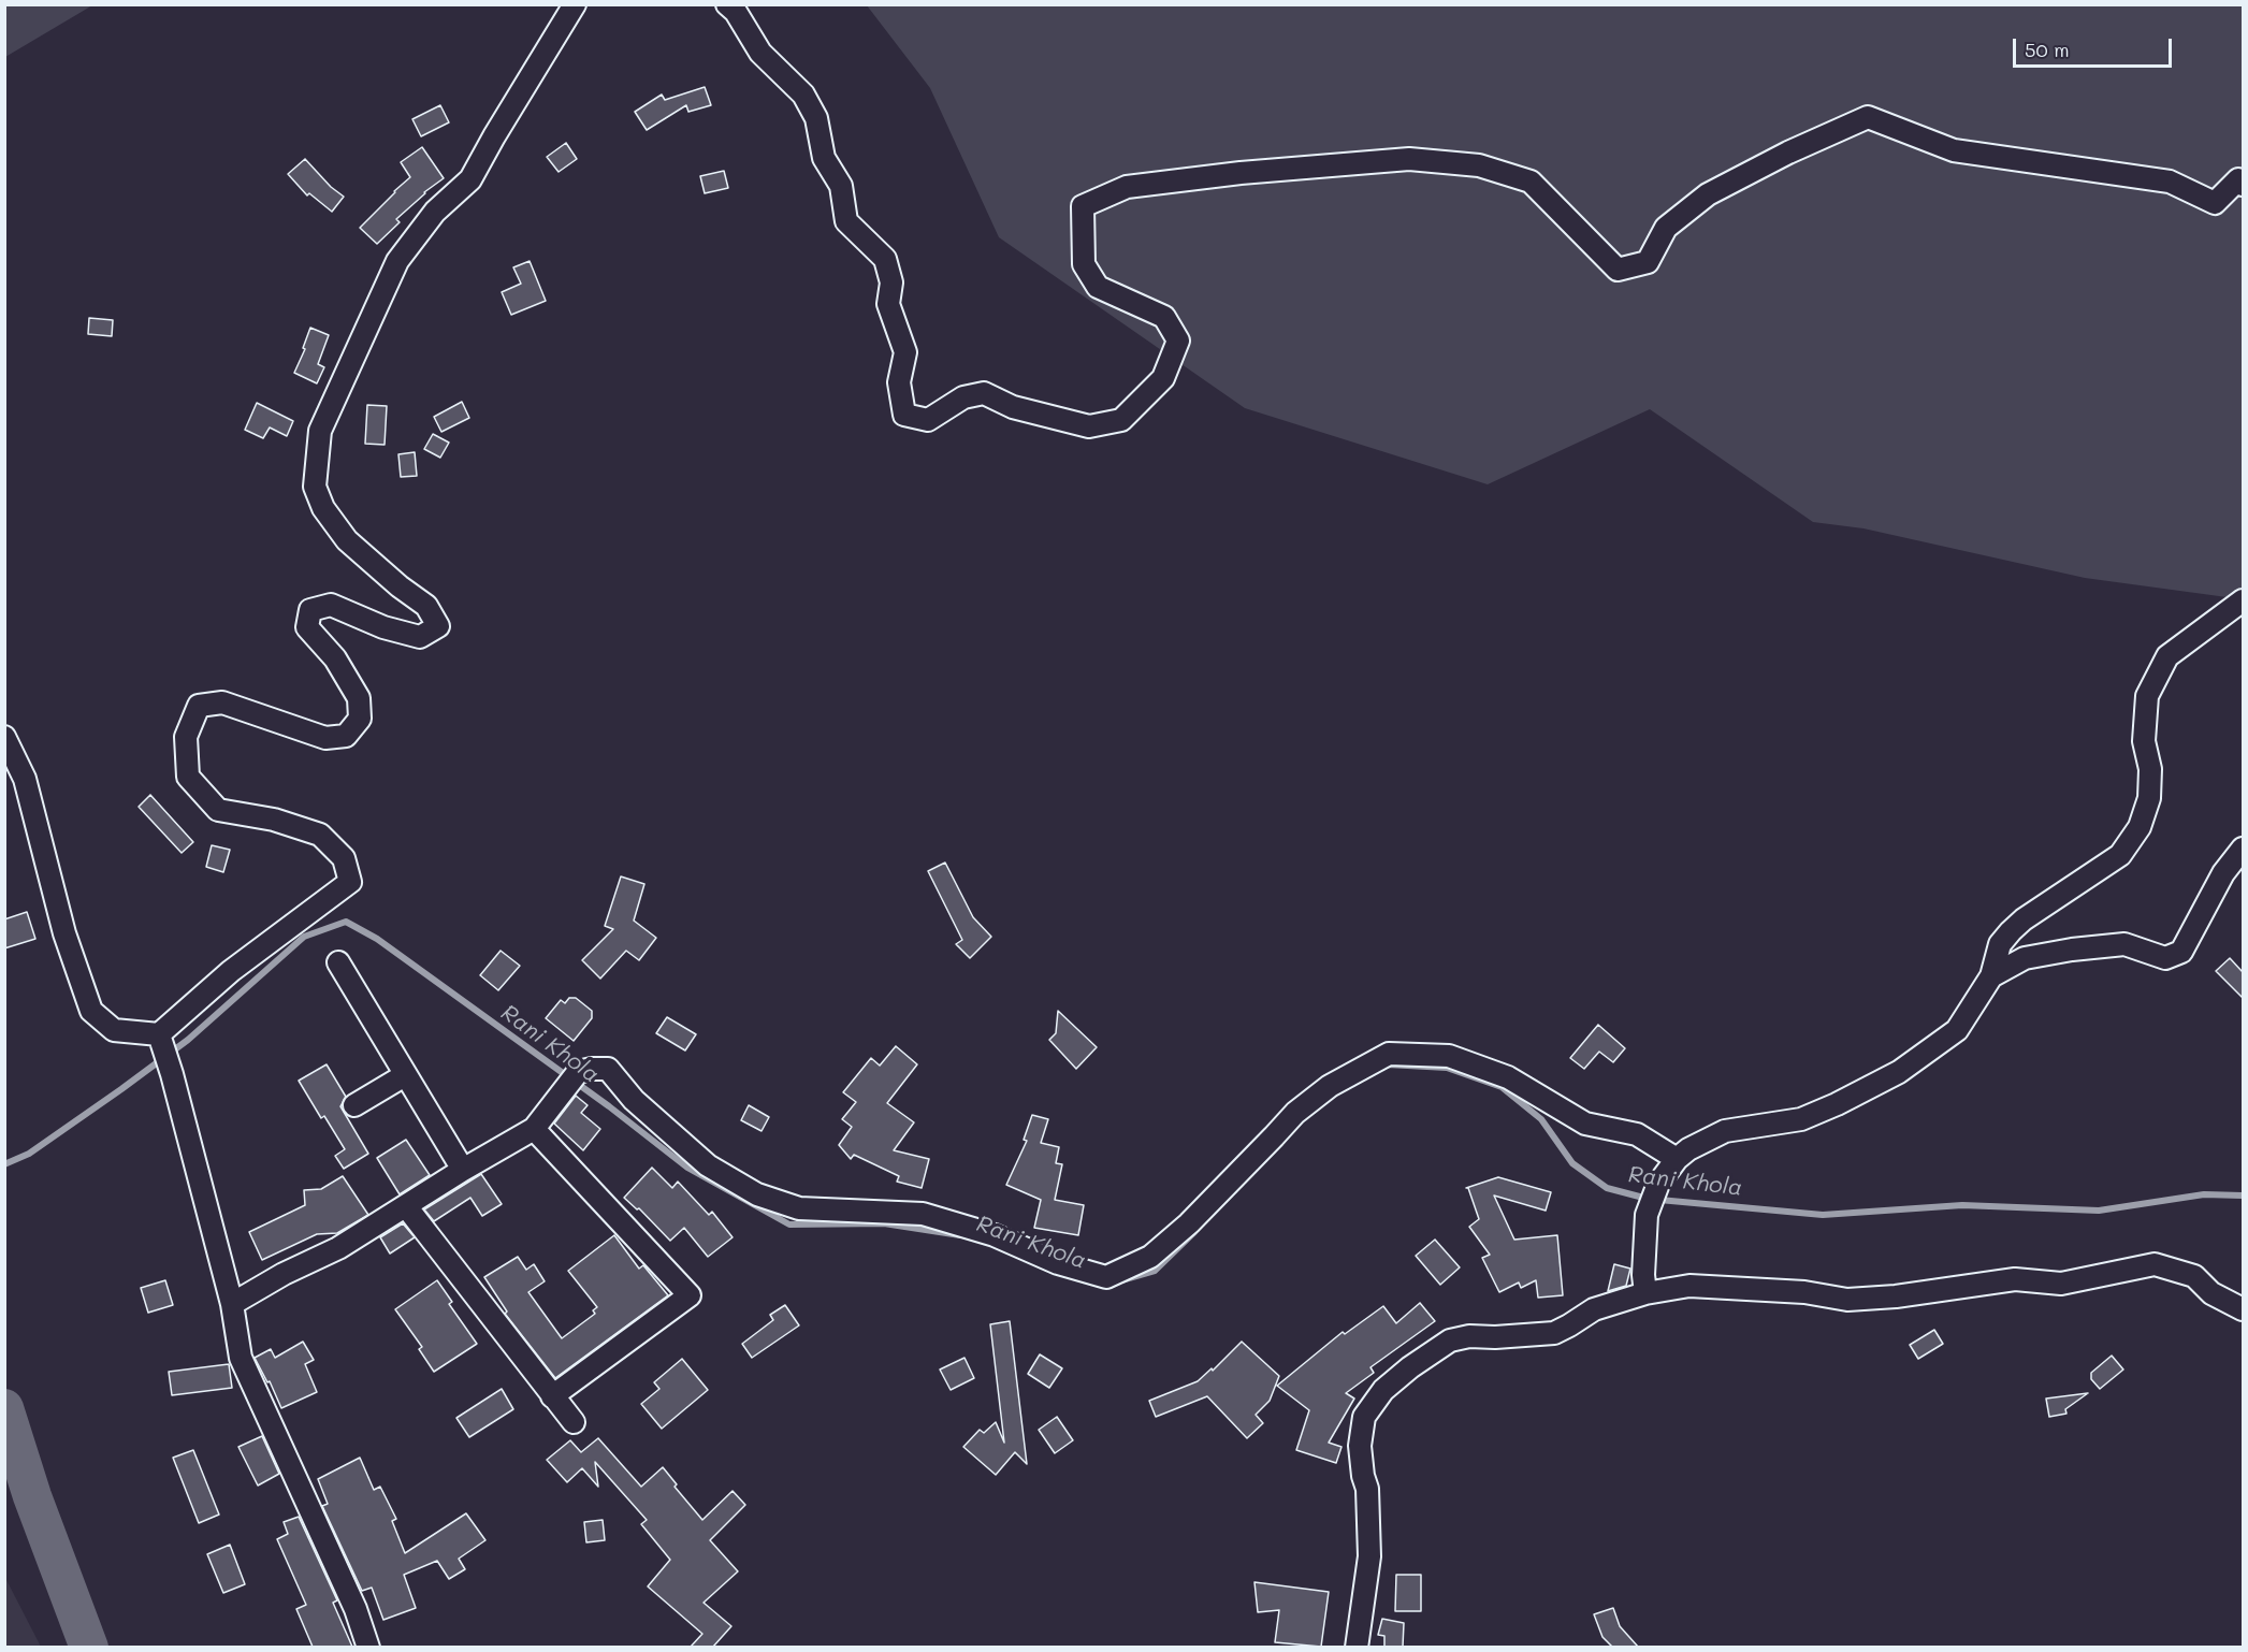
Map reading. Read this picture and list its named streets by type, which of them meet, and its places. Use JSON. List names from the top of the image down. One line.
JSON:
{"water":["Rani Khola"],"scale_bar":"50 m"}
